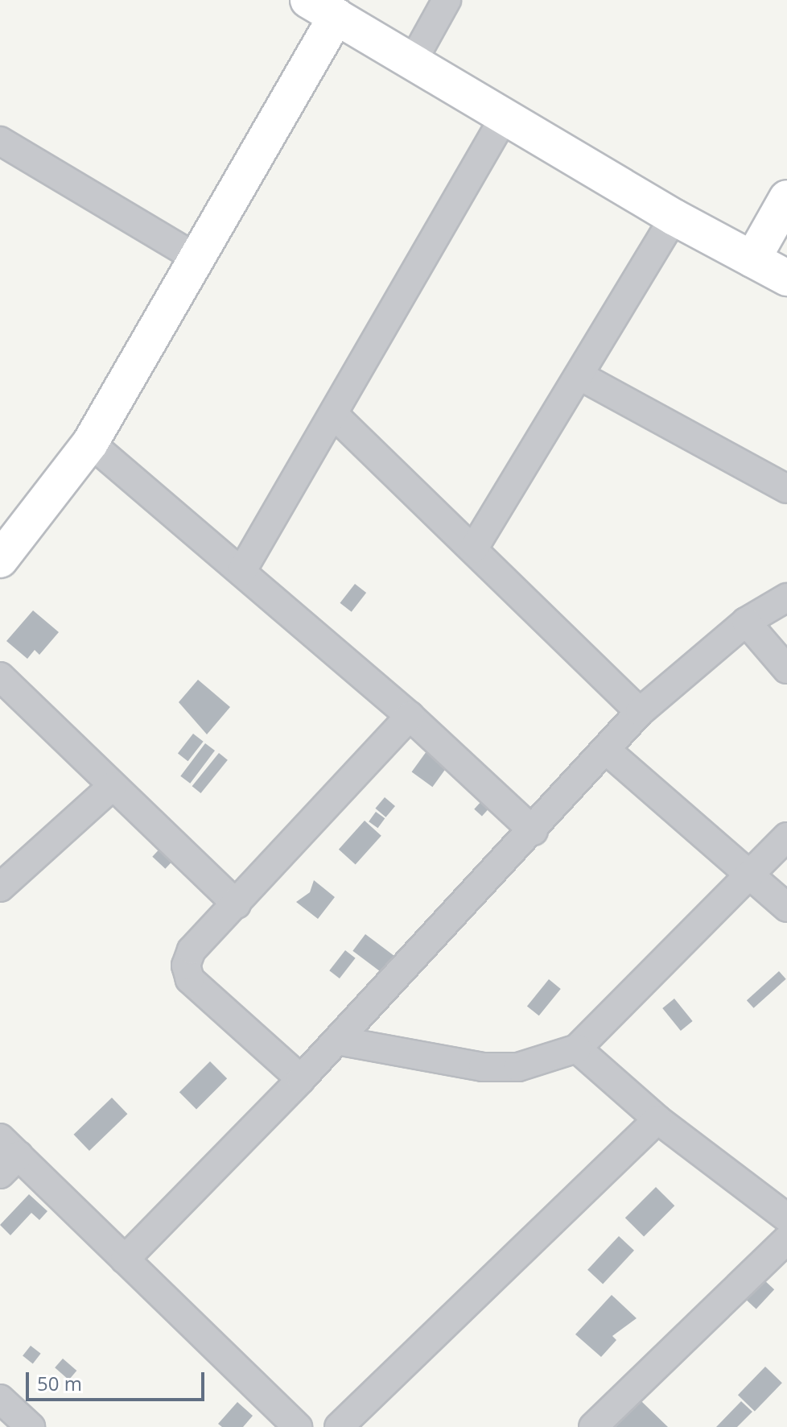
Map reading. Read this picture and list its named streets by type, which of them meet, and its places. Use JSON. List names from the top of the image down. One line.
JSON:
{"scale_bar":"50 m"}
